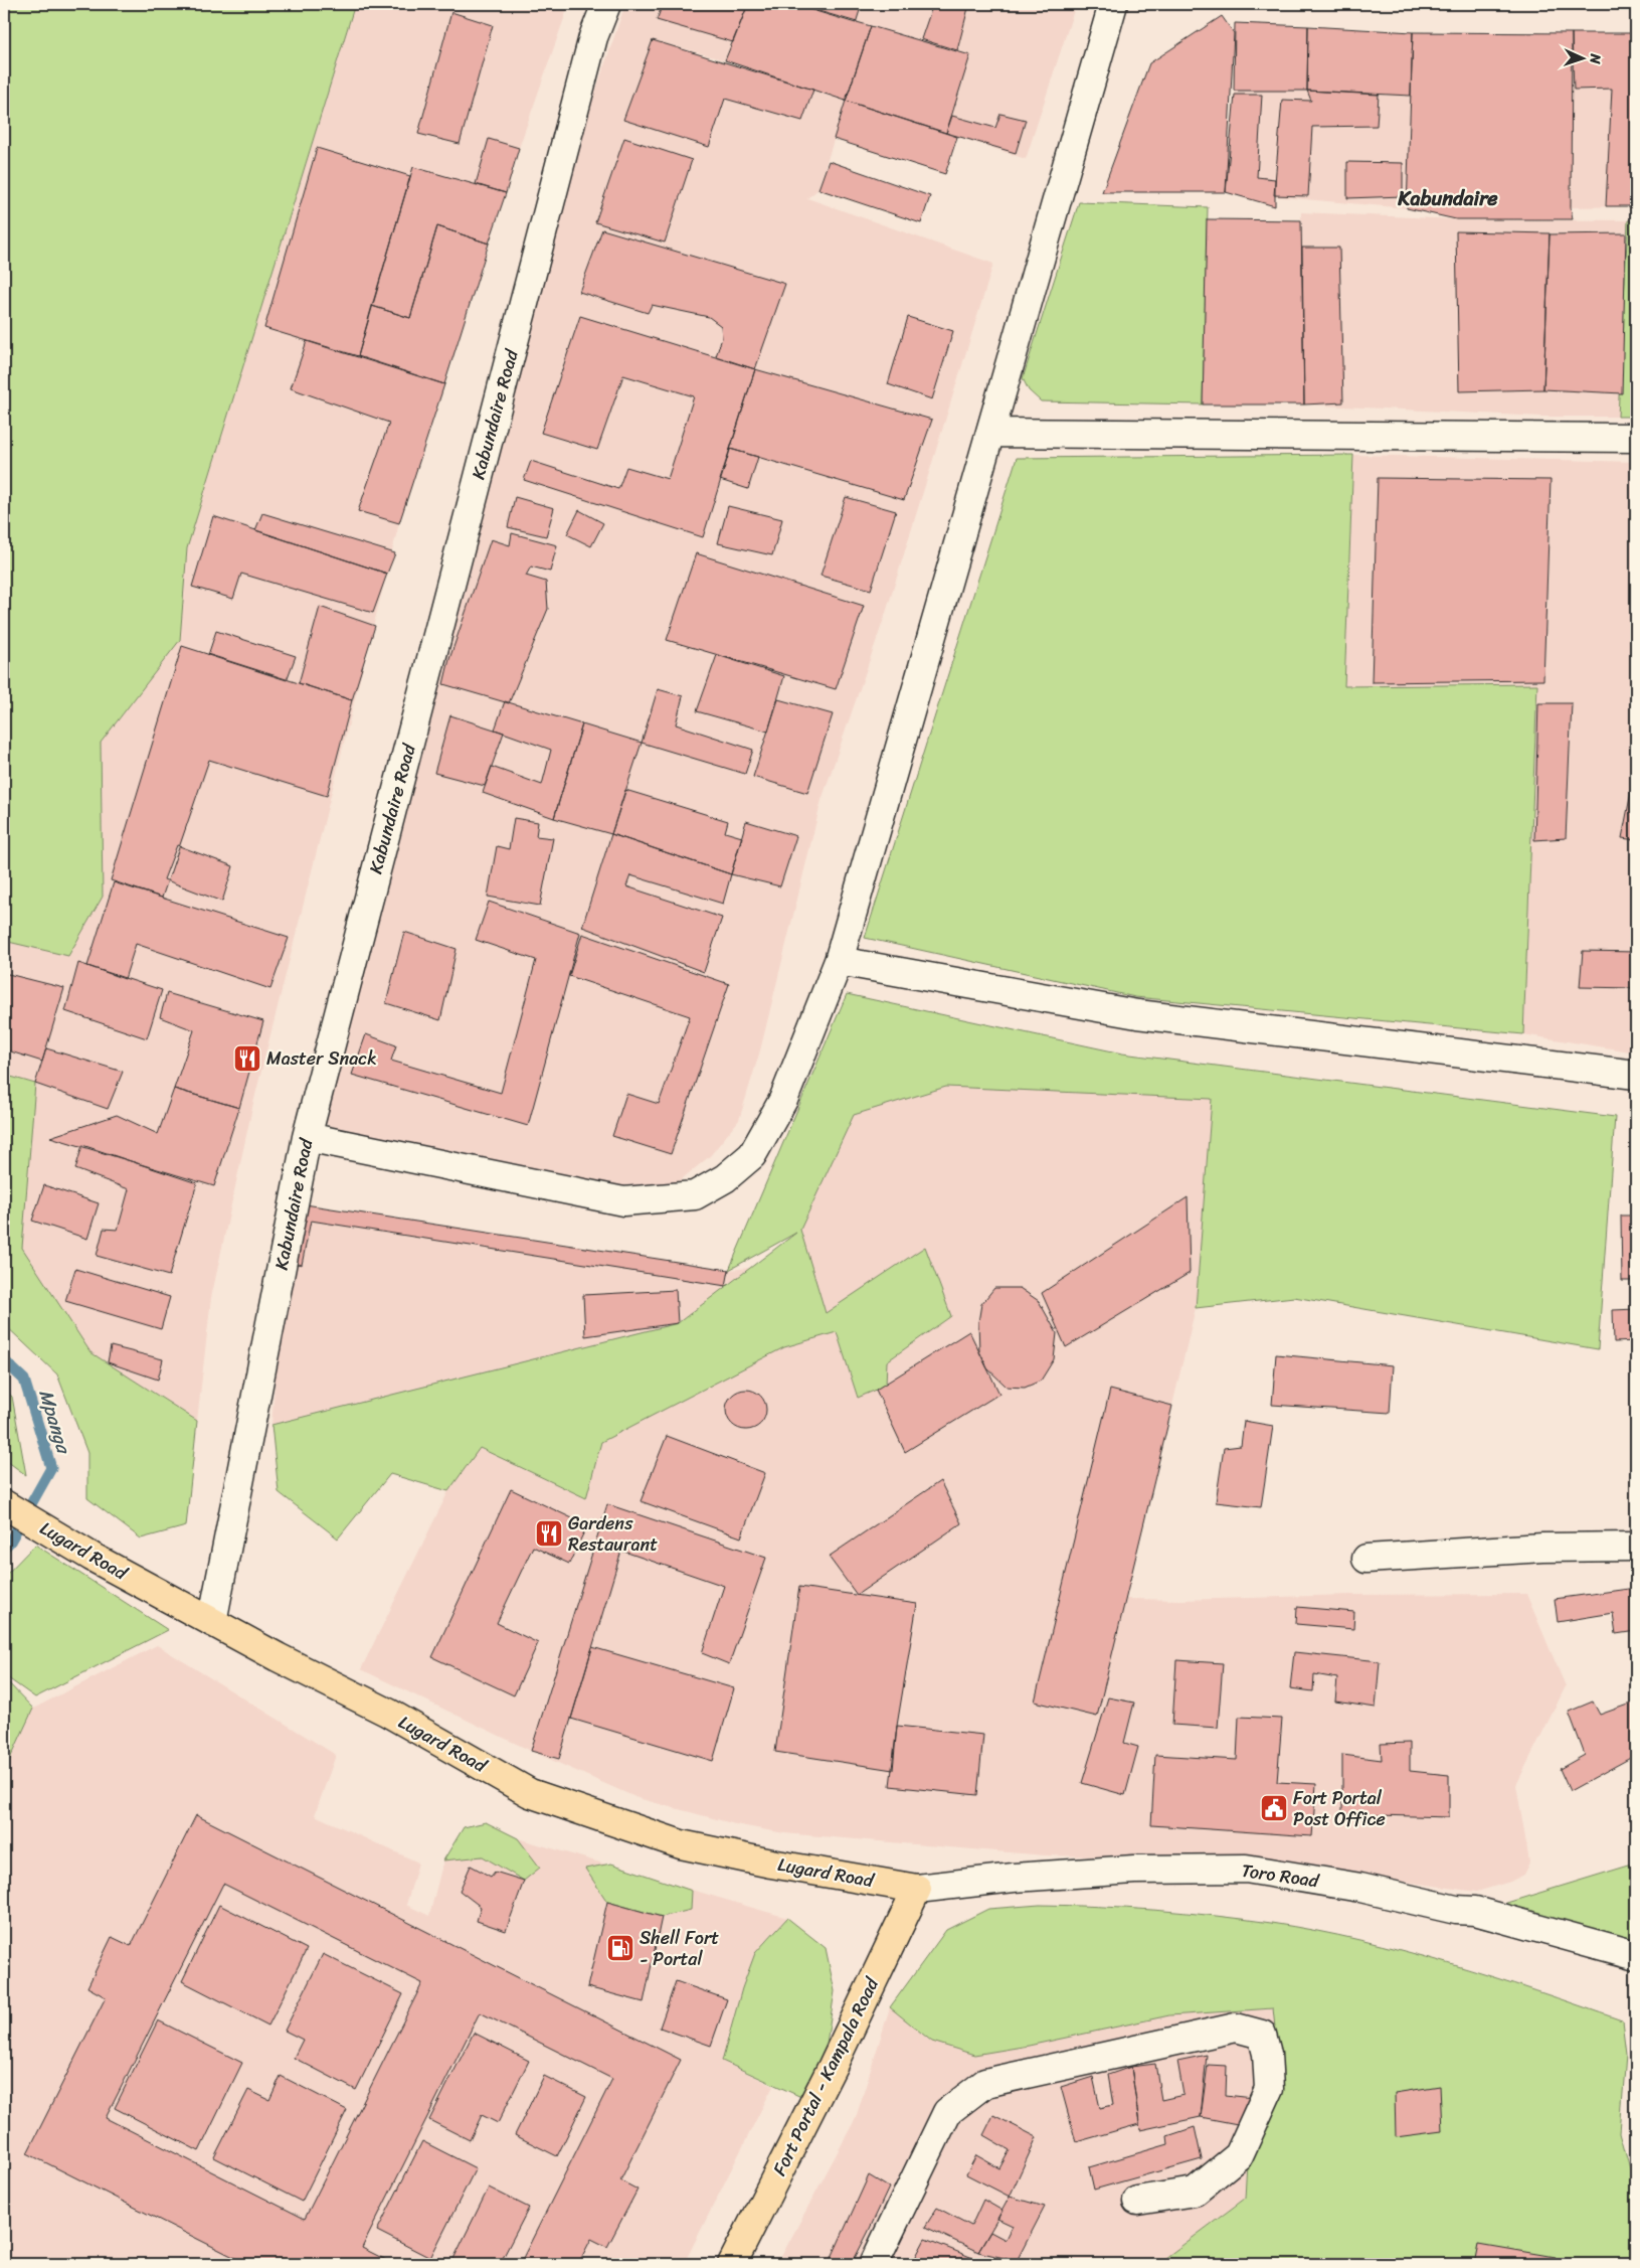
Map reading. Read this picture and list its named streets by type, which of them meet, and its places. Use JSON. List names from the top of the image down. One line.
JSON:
{"streets":{"highway":["Lugard Road","Fort Portal - Kampala Road"],"street":["Kabundaire Road","Toro Road"]},"crossings":[["Kabundaire Road","Lugard Road"],["Lugard Road","Toro Road"],["Lugard Road","Fort Portal - Kampala Road"],["Toro Road","Fort Portal - Kampala Road"]],"districts":["Kabundaire"],"water":["Mpanga"],"places":{"restaurant":["Master Snack","Gardens Restaurant"],"public building":["Fort Portal Post Office"],"fuel station":["Shell Fort - Portal"]},"north":"right"}
